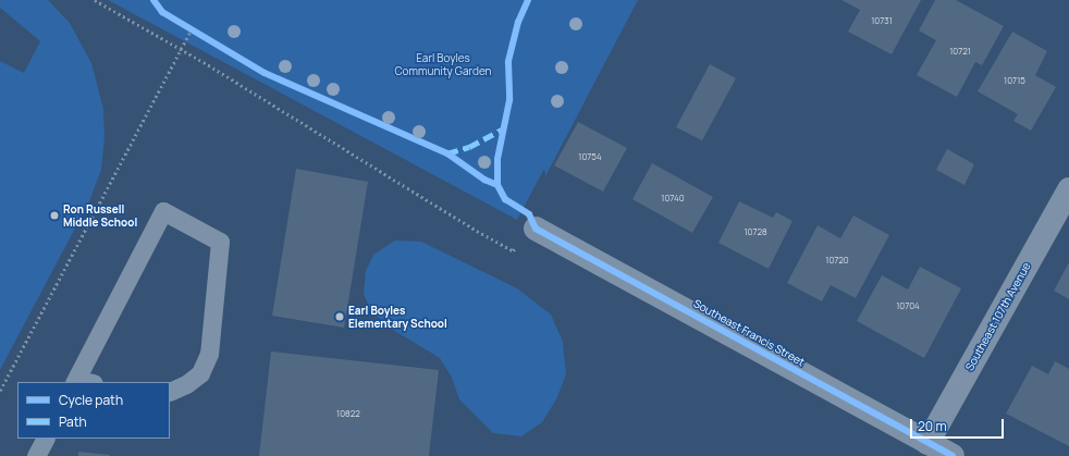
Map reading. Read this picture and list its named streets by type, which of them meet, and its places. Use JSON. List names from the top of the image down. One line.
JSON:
{"streets":{"street":["Southeast 107th Avenue","Southeast Francis Street"]},"crossings":[["Southeast 107th Avenue","Southeast Francis Street"]],"parks":["Earl Boyles Community Garden"],"places":["Ron Russell Middle School","Earl Boyles Elementary School"],"house_numbers":["10731","10721","10715","10754","10740","10728","10720","10704","10822"],"legend":["Cycle path","Path"],"scale_bar":"20 m"}
